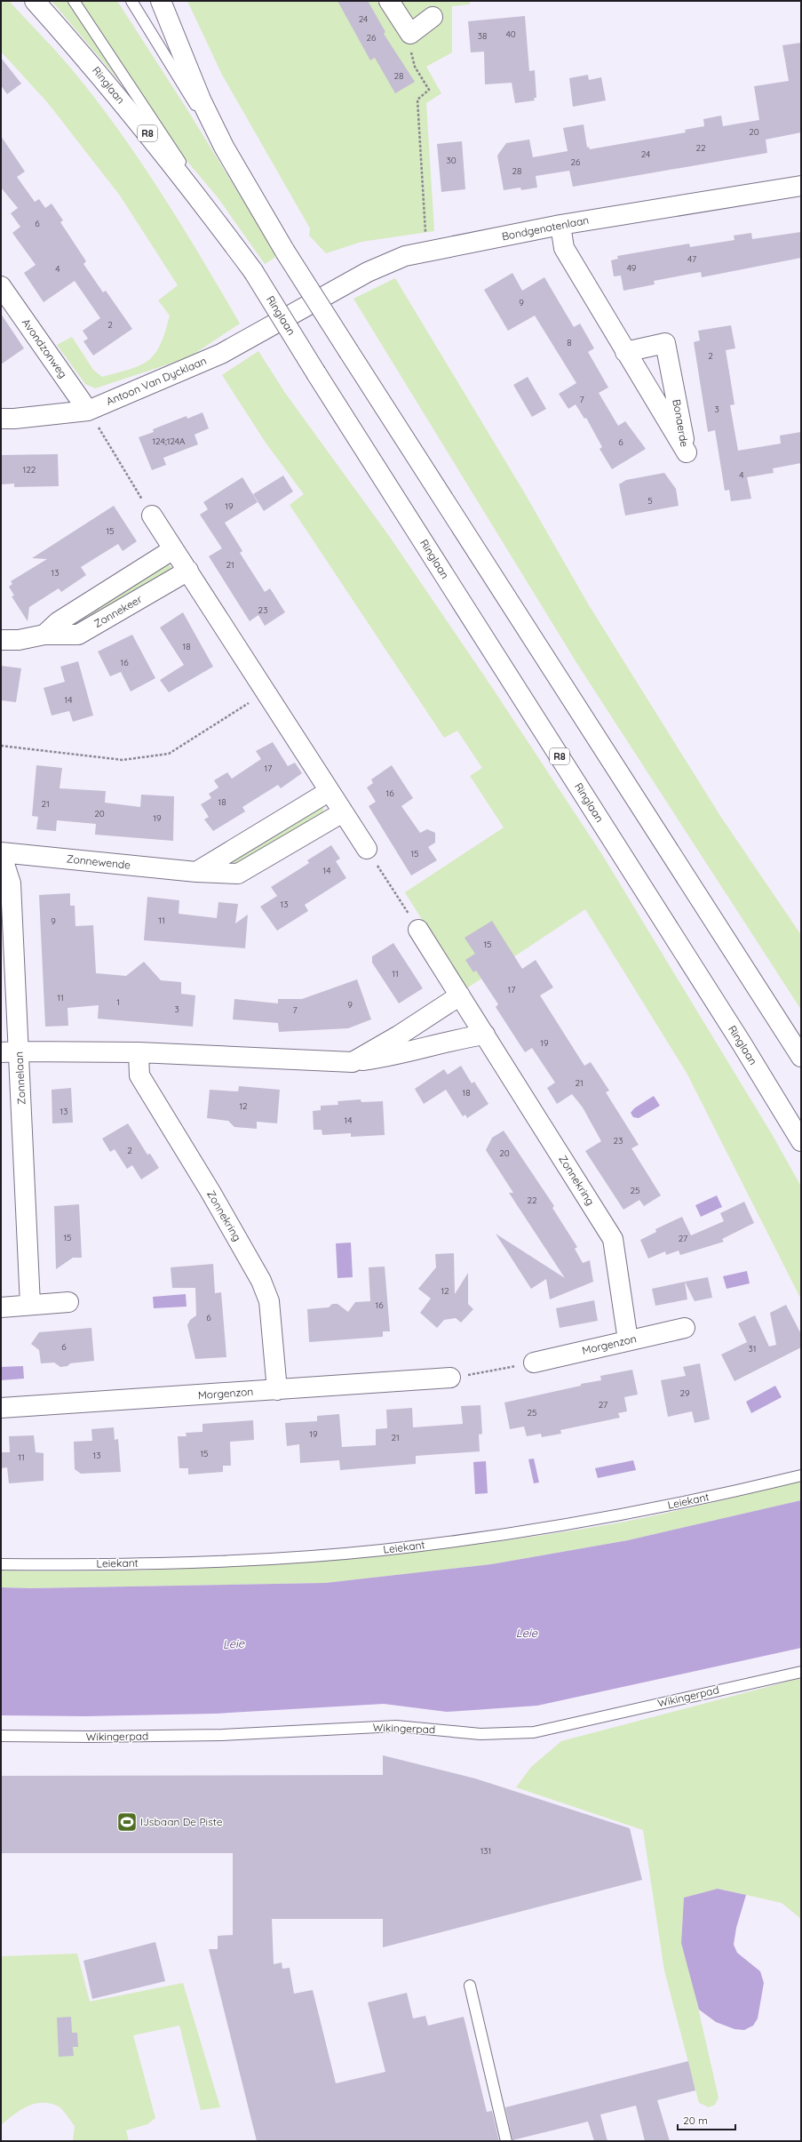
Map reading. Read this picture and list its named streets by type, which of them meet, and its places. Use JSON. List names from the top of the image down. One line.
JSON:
{"streets":{"main road":["Ringlaan","R8","Bondgenotenlaan","Avondzonweg","Antoon Van Dycklaan","Bonaerde","Zonnekeer","Zonnewende","Zonnelaan","Zonnekring","Morgenzon"],"lane":["Leiekant","Wikingerpad"]},"crossings":[["Bondgenotenlaan","Antoon Van Dycklaan"],["Bondgenotenlaan","Bonaerde"],["Avondzonweg","Antoon Van Dycklaan"],["Zonnewende","Zonnelaan"],["Zonnekring","Morgenzon"]],"water":["Leie"],"places":{"sports":["IJsbaan De Piste"]},"house_numbers":["24","40","38","26","28","20","22","24","30","26","28","6","47","49","4","9","2","8","2","7","3","124;124A","6","122","4","5","19","15","21","13","23","18","16","14","17","16","18","21","20","19","15","14","13","11","9","15","11","17","11","1","9","3","7","19","21","18","12","13","14","23","2","20","25","22","15","27","12","16","6","6","31","29","27","25","19","21","15","13","11","131"],"scale_bar":"20 m"}
